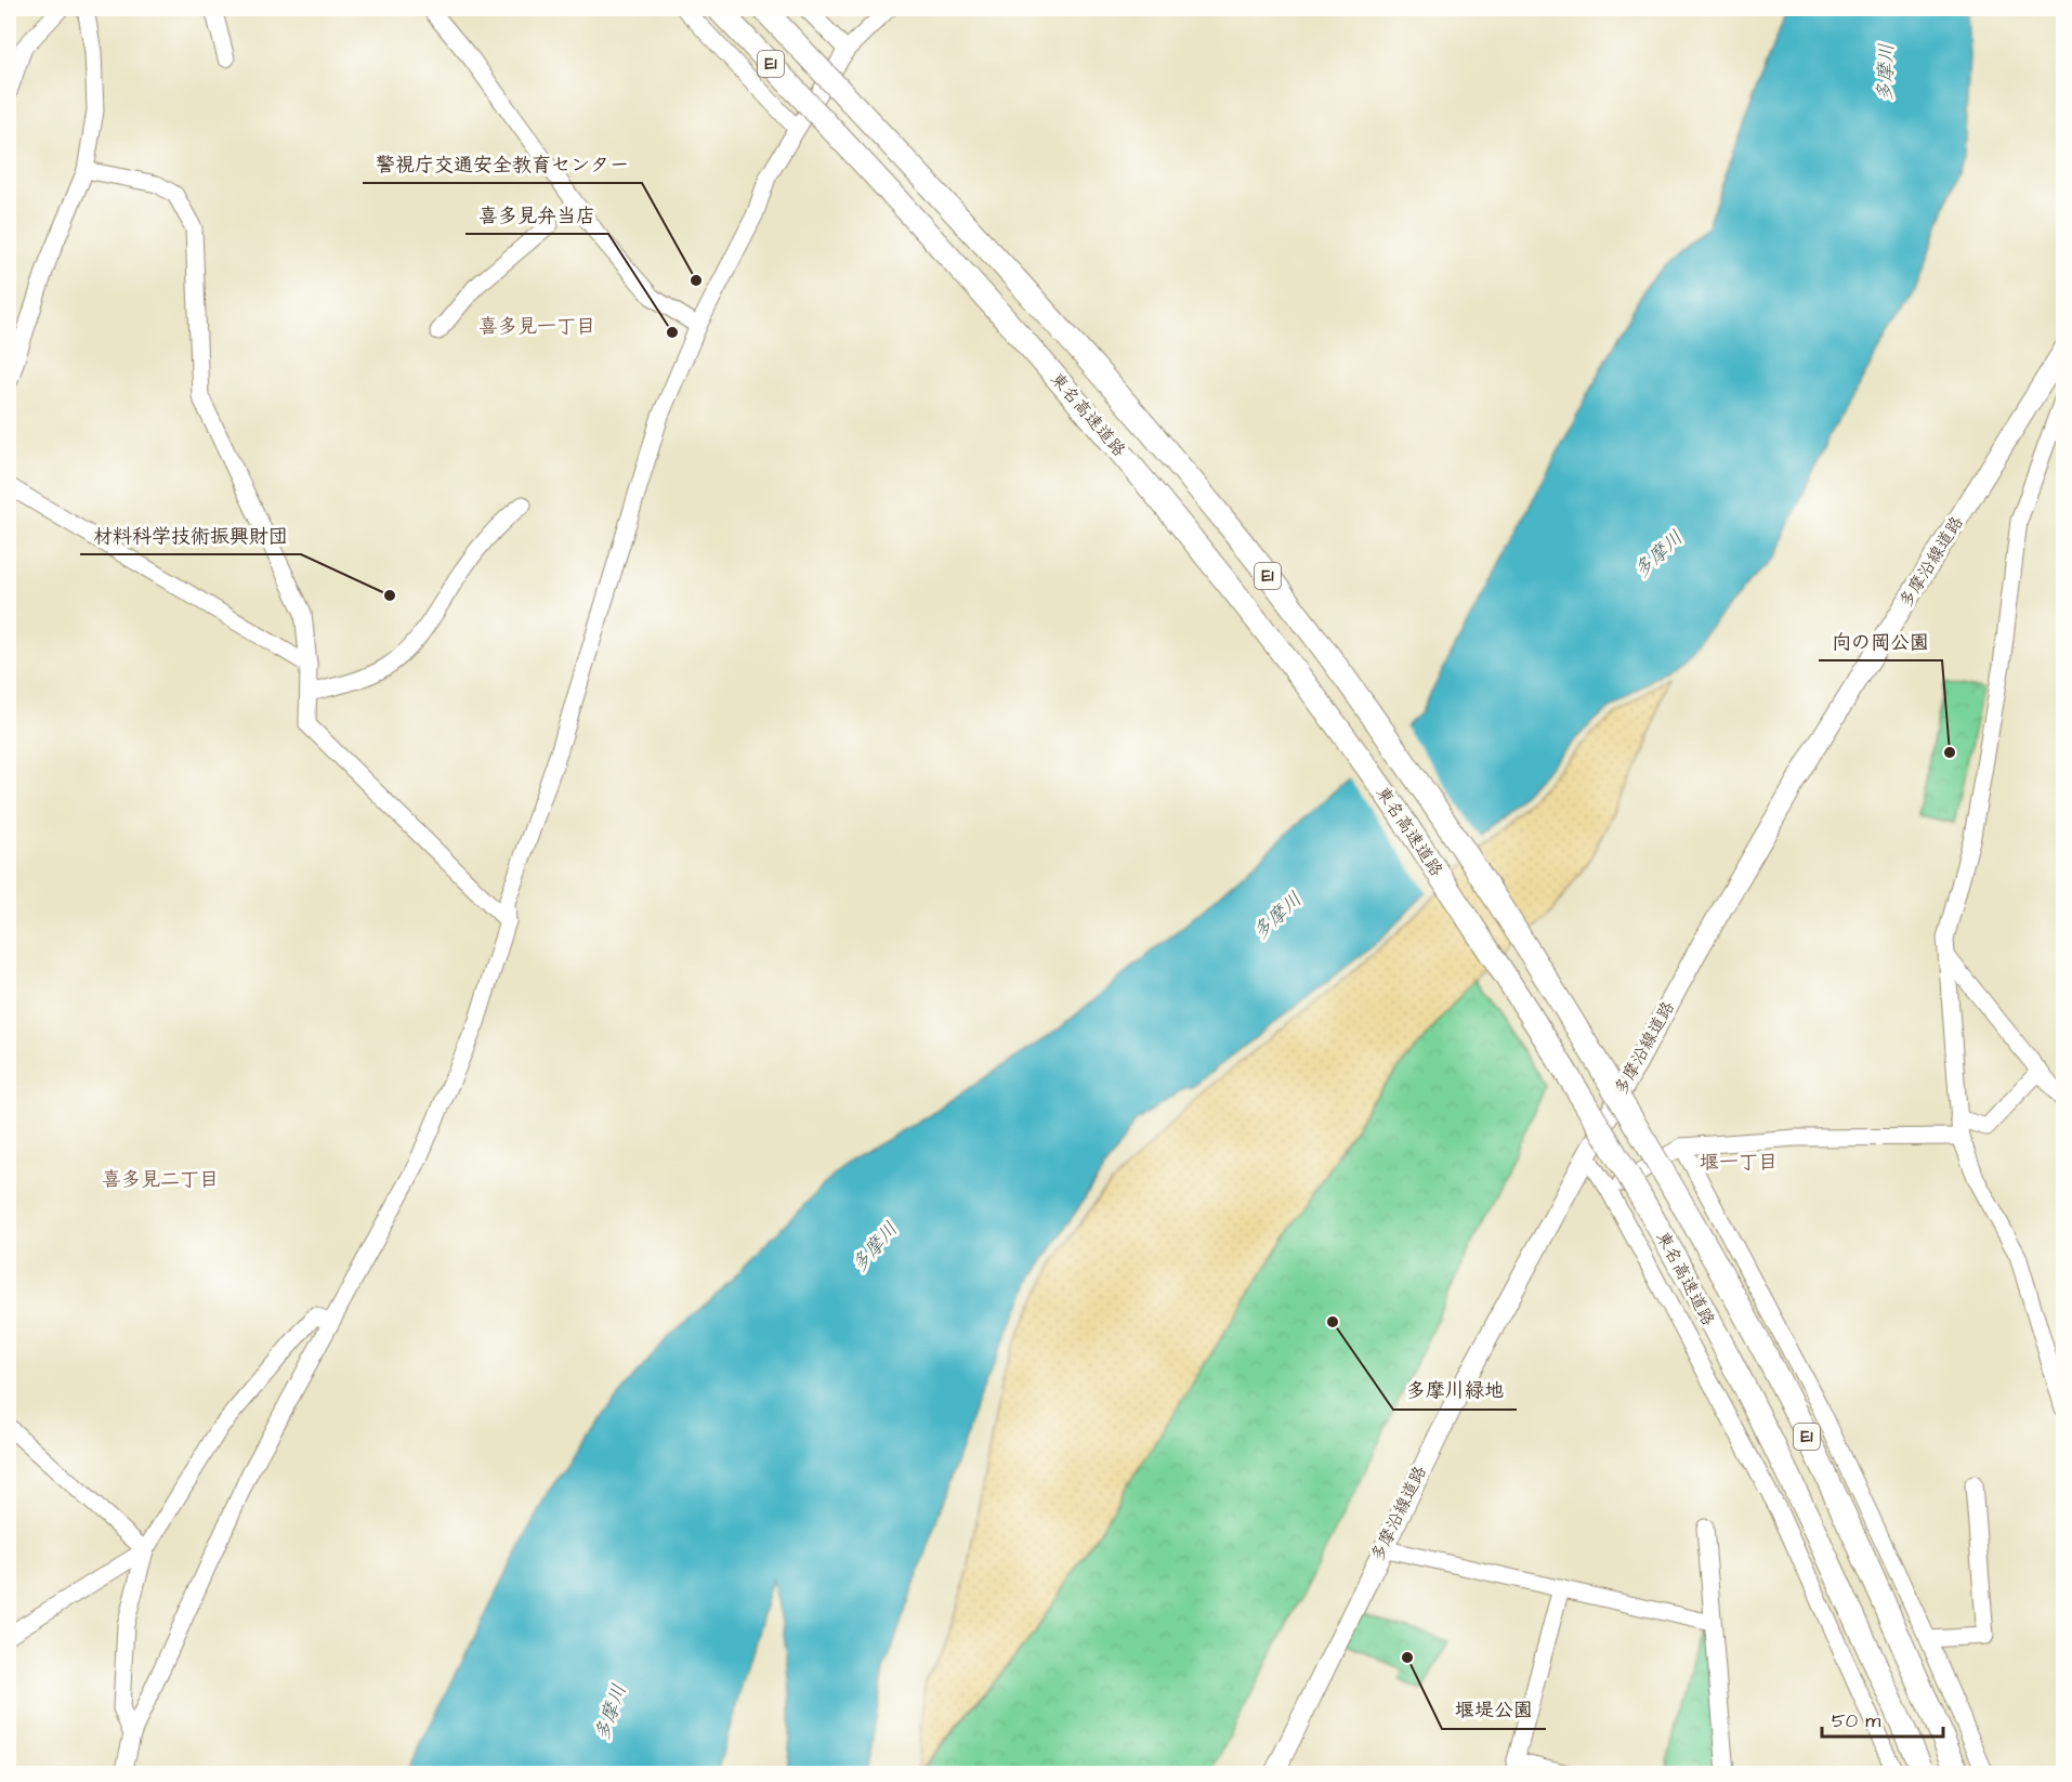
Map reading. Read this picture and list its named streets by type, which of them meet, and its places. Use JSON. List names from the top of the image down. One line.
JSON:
{"streets":{"highway":["E1","東名高速道路"],"main road":["多摩沿線道路"]},"districts":["喜多見一丁目","堰一丁目","喜多見二丁目"],"water":["多摩川"],"places":["警視庁交通安全教育センター","喜多見弁当店","材料科学技術振興財団","向の岡公園","多摩川緑地","堰堤公園"],"scale_bar":"50 m"}
